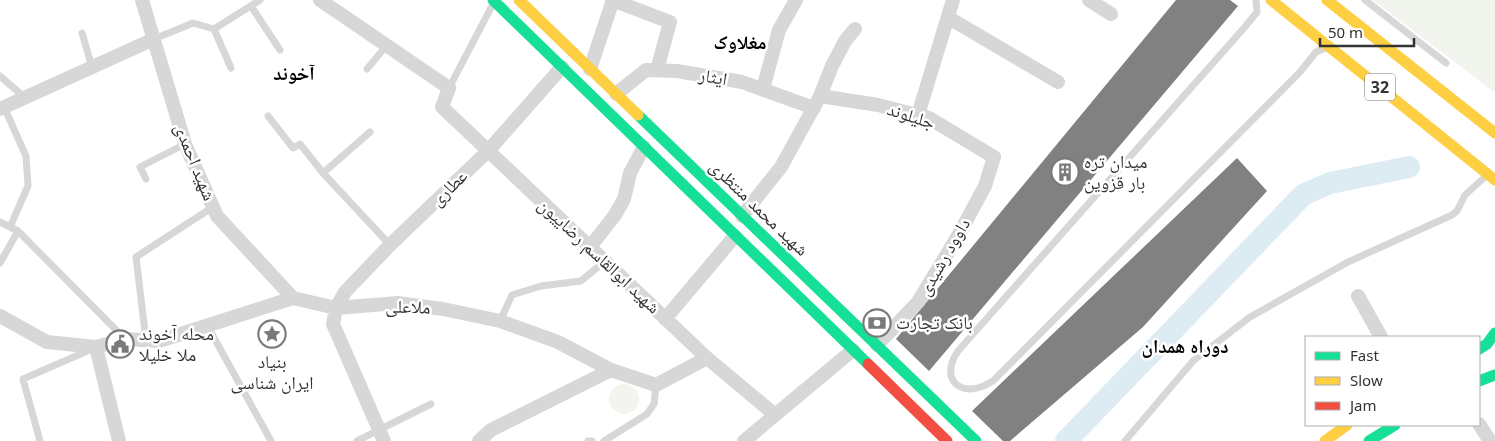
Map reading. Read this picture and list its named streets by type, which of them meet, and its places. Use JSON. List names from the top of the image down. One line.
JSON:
{"streets":{"main road":["32","شهید محمد منتظری"],"street":["ایثار","جلیلوند","شهید احمدی","عطاری","شهید ابوالقاسم رضاییون","داوود رشیدی","ملاعلی"]},"crossings":[["ایثار","جلیلوند"],["ایثار","شهید محمد منتظری"],["جلیلوند","داوود رشیدی"],["شهید احمدی","ملاعلی"],["عطاری","شهید محمد منتظری"],["عطاری","شهید ابوالقاسم رضاییون"],["عطاری","ملاعلی"],["شهید محمد منتظری","داوود رشیدی"]],"districts":["مغلاوک","آخوند","دوراه همدان"],"places":{"building":["میدان تره بار قزوین"],"bank":["بانک تجارت"],"place":["بنیاد ایران شناسی"],"public building":["محله آخوند ملا خلیلا"]},"legend":["Fast","Slow","Jam"],"scale_bar":"50 m"}
